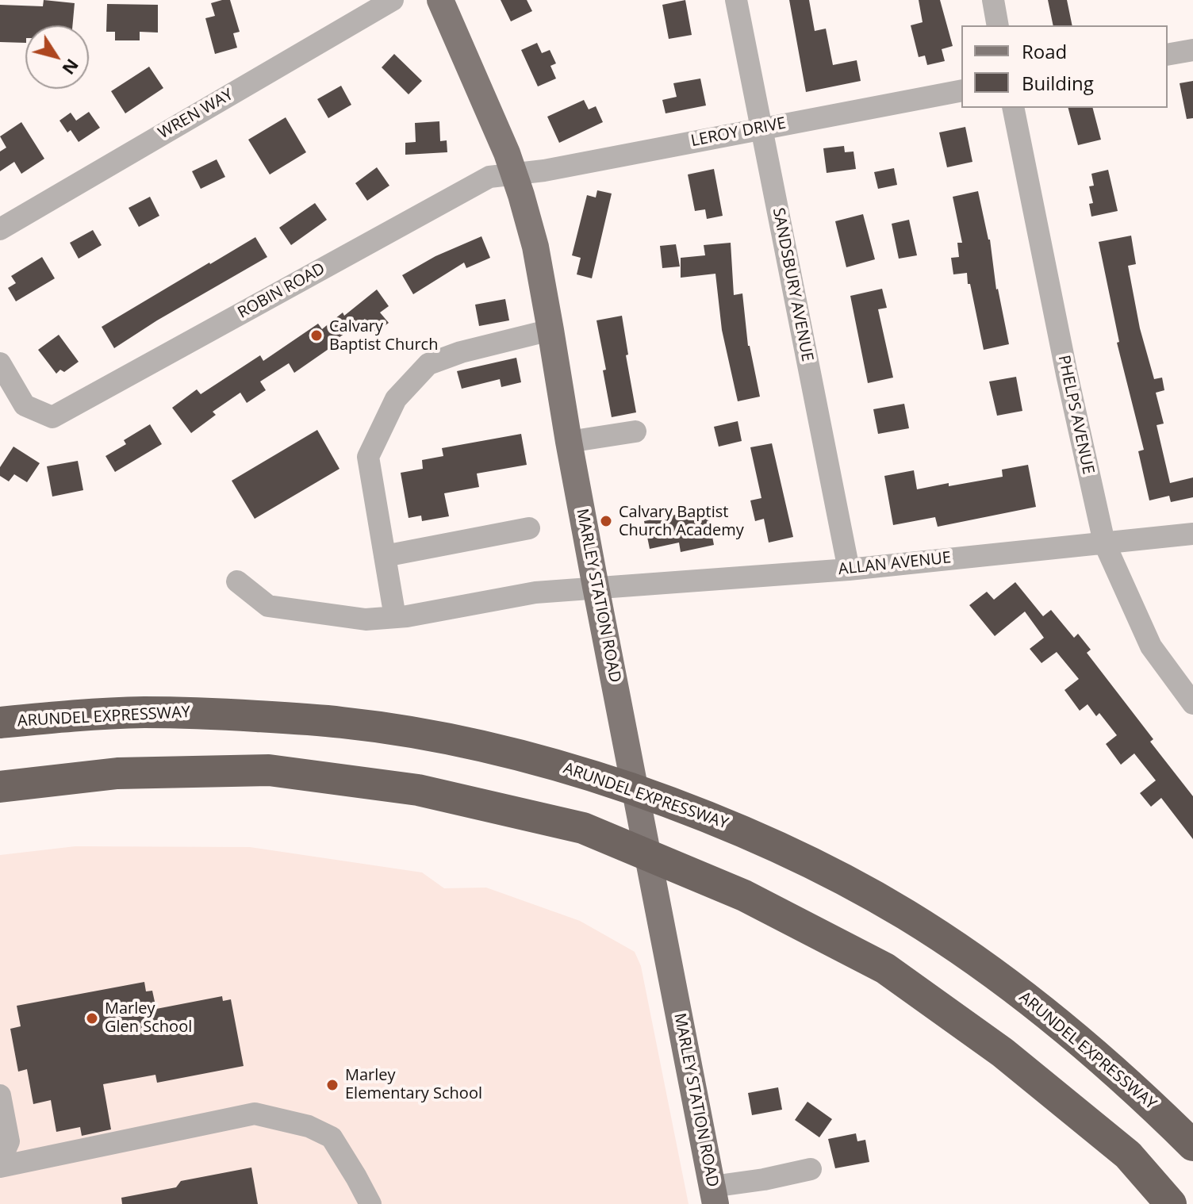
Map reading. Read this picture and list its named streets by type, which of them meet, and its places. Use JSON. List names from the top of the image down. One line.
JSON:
{"streets":{"highway":["ARUNDEL EXPRESSWAY"],"main road":["MARLEY STATION ROAD"],"street":["WREN WAY","LEROY DRIVE","SANDSBURY AVENUE","ROBIN ROAD","PHELPS AVENUE","ALLAN AVENUE"]},"crossings":[["LEROY DRIVE","SANDSBURY AVENUE"],["LEROY DRIVE","ROBIN ROAD"],["LEROY DRIVE","MARLEY STATION ROAD"],["SANDSBURY AVENUE","ALLAN AVENUE"],["ROBIN ROAD","MARLEY STATION ROAD"],["PHELPS AVENUE","ALLAN AVENUE"],["ALLAN AVENUE","MARLEY STATION ROAD"]],"places":["Calvary Baptist Church","Calvary Baptist Church Academy","Marley Glen School","Marley Elementary School"],"legend":["Road","Building"],"north":"bottom right"}
